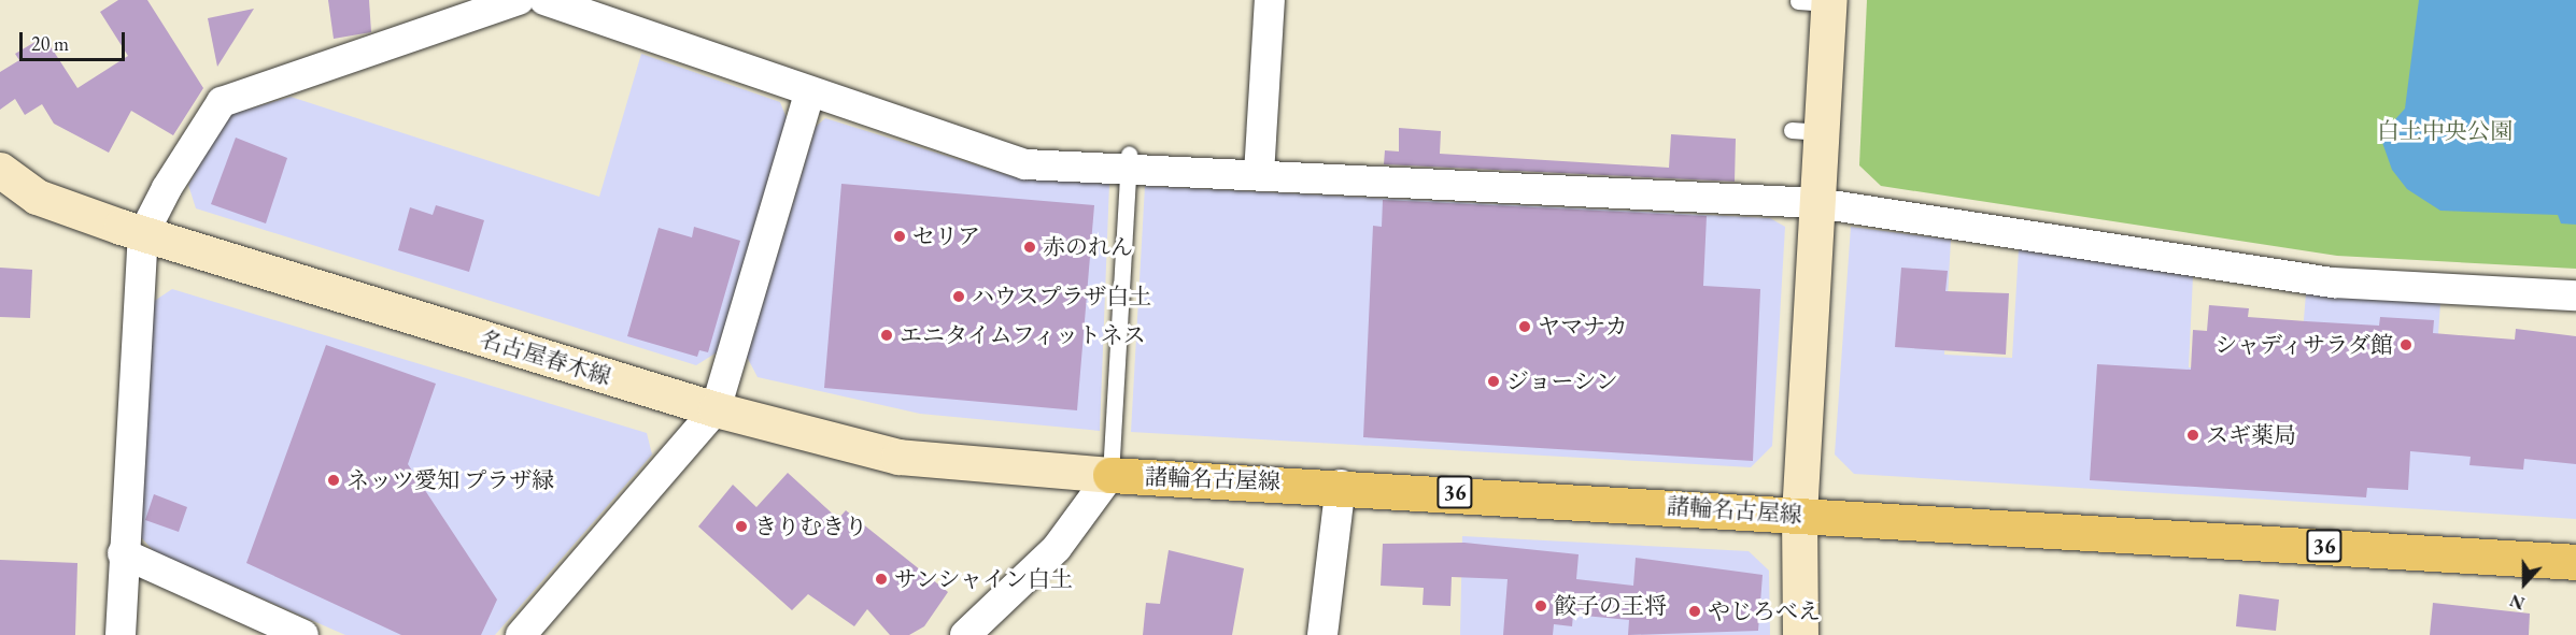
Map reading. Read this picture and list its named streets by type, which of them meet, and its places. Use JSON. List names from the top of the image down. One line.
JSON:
{"streets":{"main road":["諸輪名古屋線","36"],"street":["名古屋春木線"]},"crossings":[["名古屋春木線","諸輪名古屋線"]],"parks":["白土中央公園"],"places":["セリア","赤のれん","ハウスプラザ白土","ヤマナカ","エニタイムフィットネス","シャディサラダ館","ジョーシン","スギ薬局","ネッツ愛知 プラザ緑","きりむきり","サンシャイン白土","餃子の王将","やじろべえ"],"scale_bar":"20 m","north":"bottom"}
